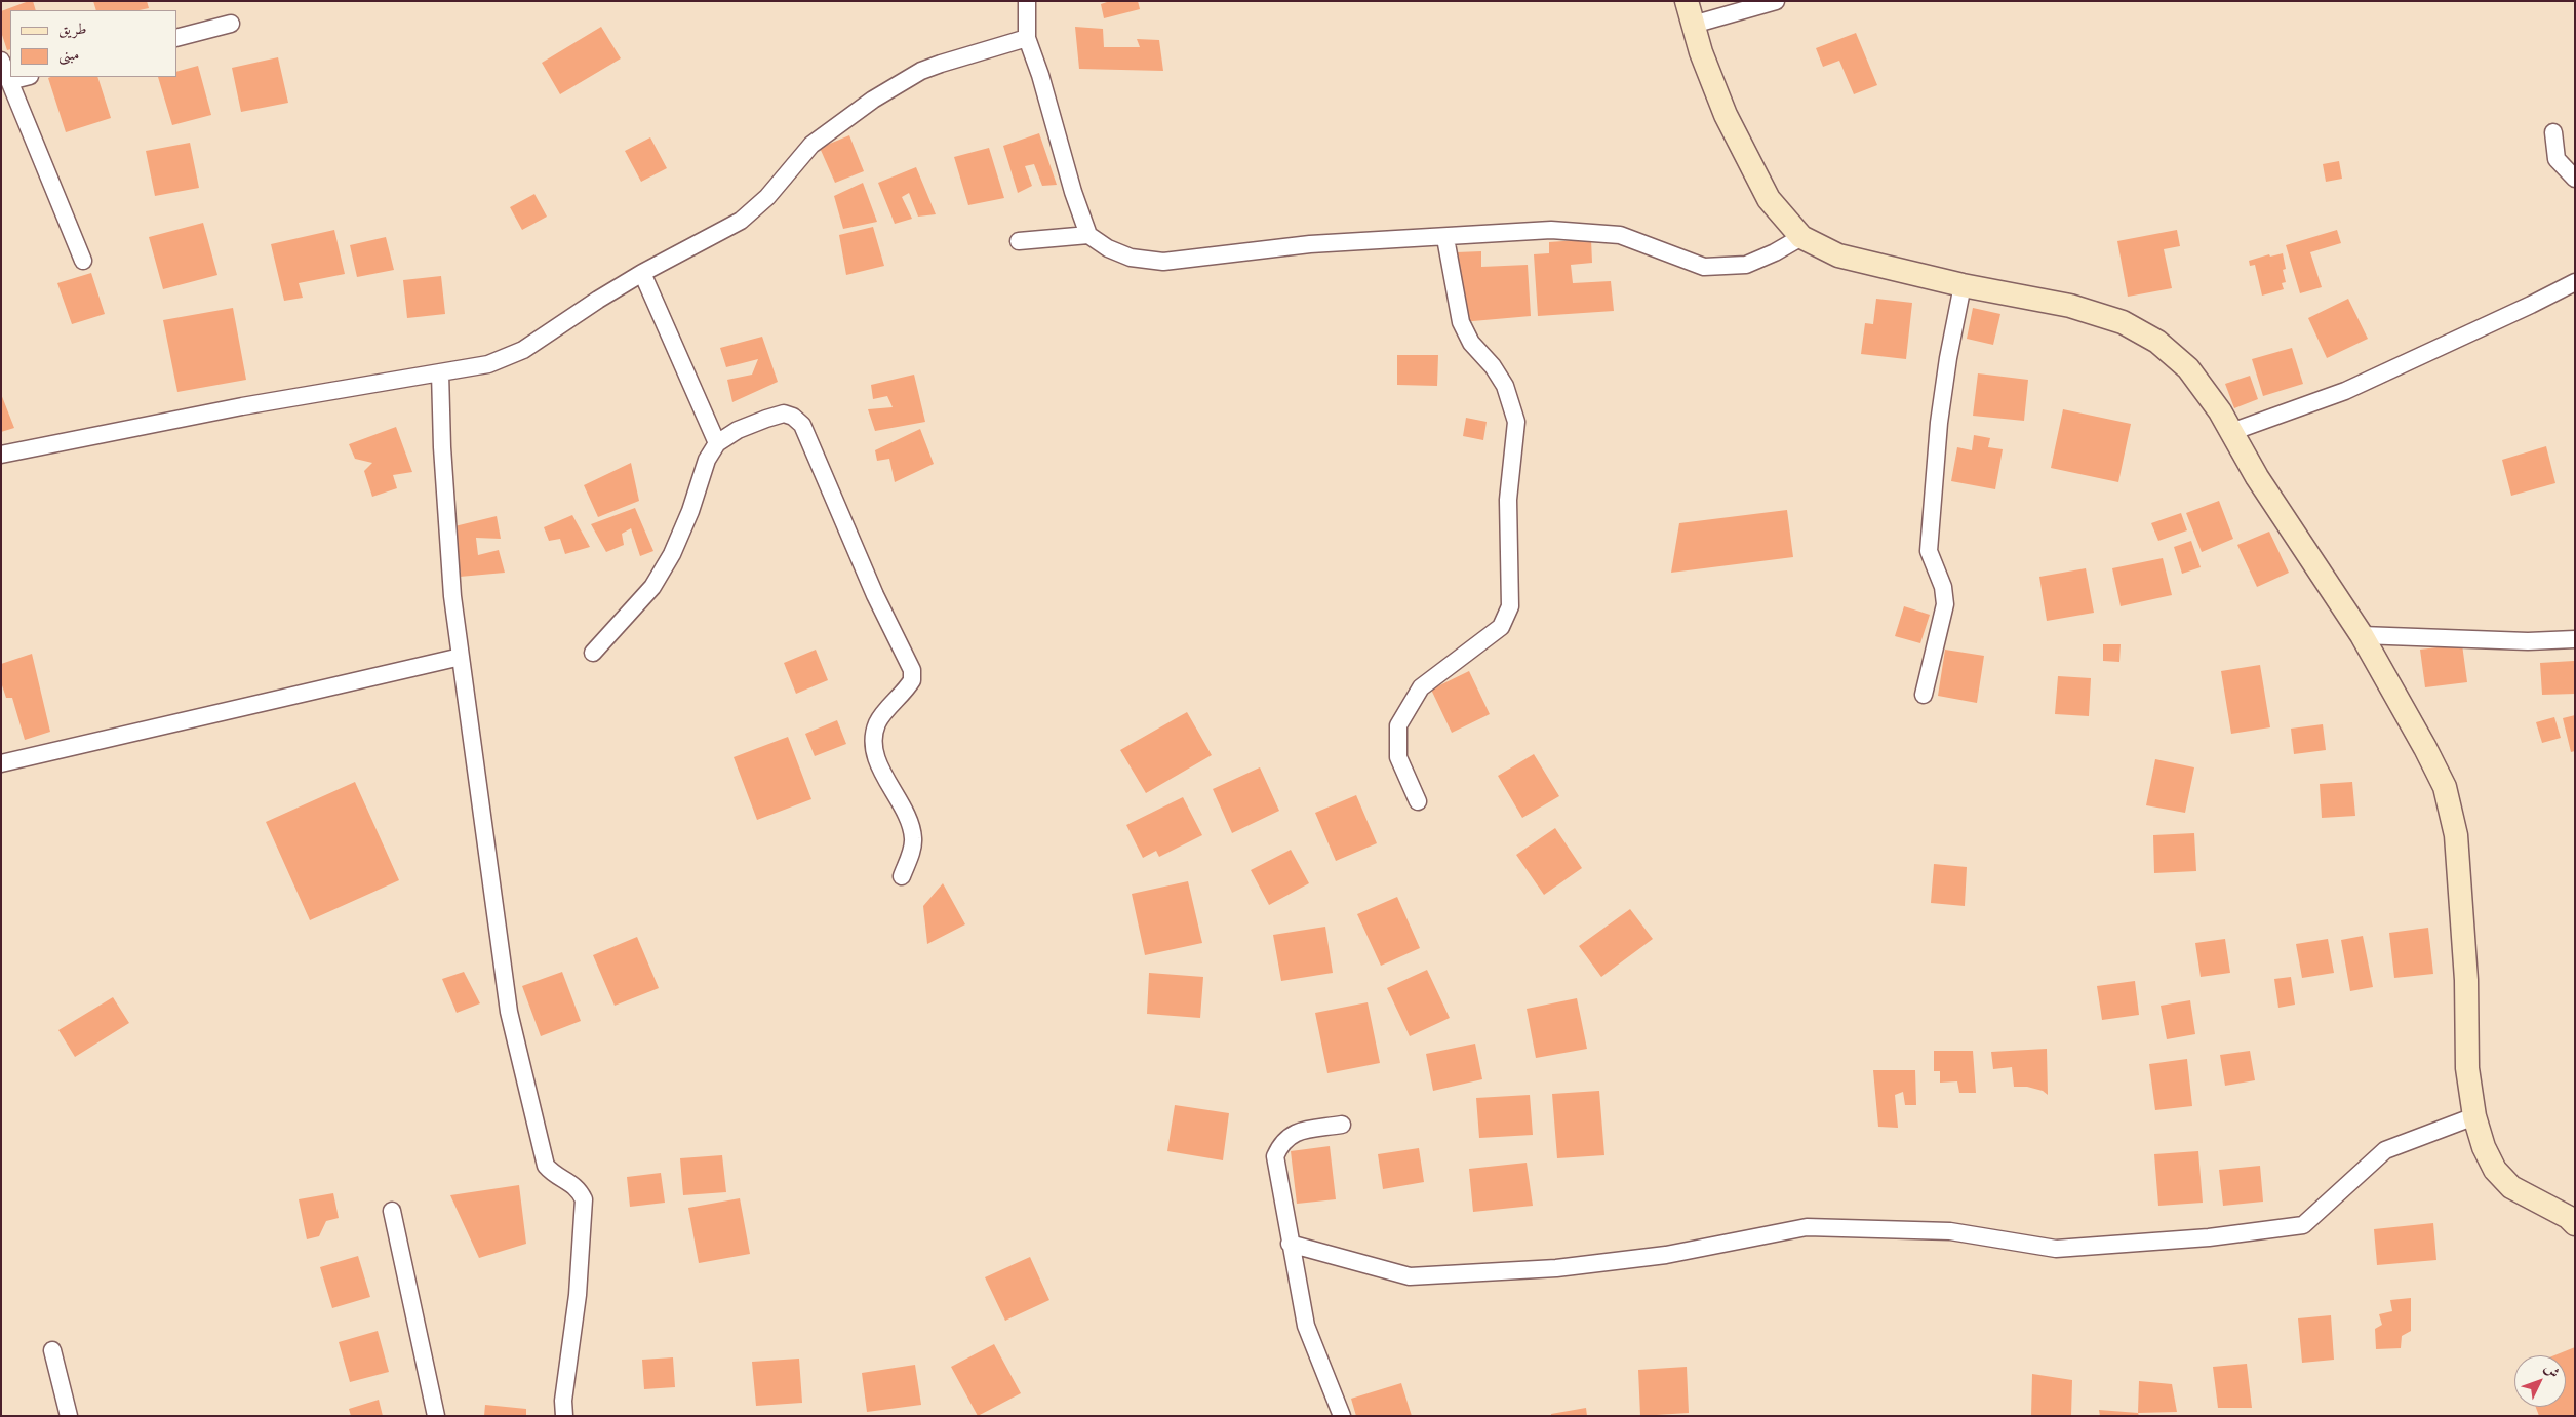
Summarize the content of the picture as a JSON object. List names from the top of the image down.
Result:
{
  "legend": ["طريق", "مبنى"],
  "north": "top right"
}
